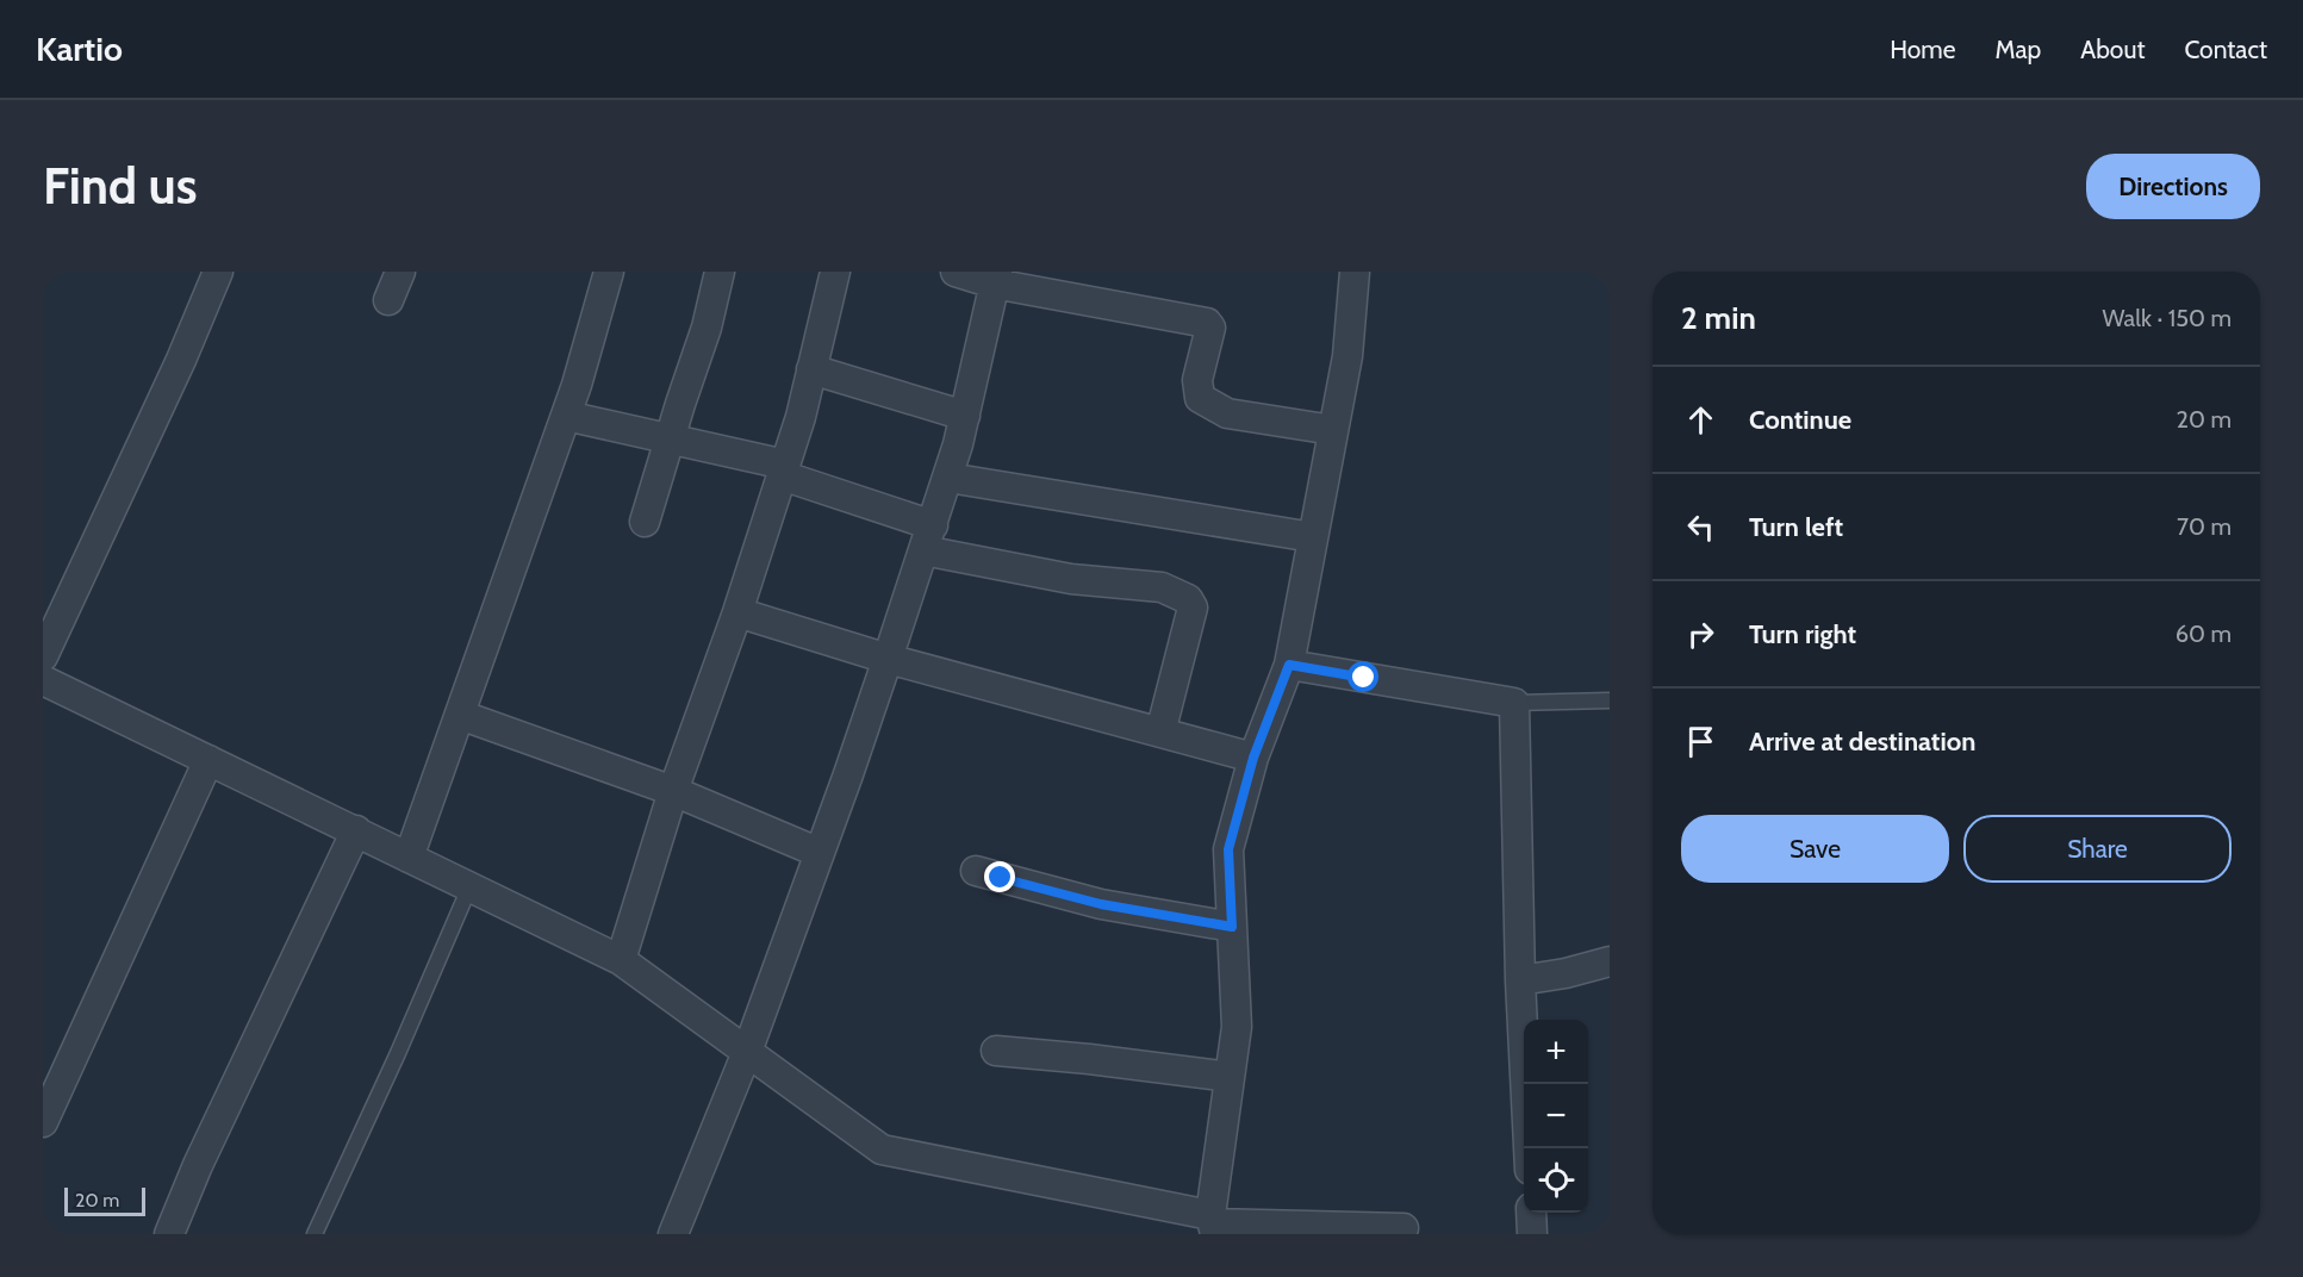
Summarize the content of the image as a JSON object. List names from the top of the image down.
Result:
{
  "scale_bar": "20 m",
  "page": {
    "header": "Kartio",
    "nav": [
      "Home",
      "Map",
      "About",
      "Contact"
    ],
    "buttons": [
      "Directions",
      ["Save", "Share"]
    ],
    "title": "Find us",
    "heading": ["2 min", "Walk · 150 m"],
    "list": [
      ["Continue", "20 m"],
      ["Turn left", "70 m"],
      ["Turn right", "60 m"],
      "Arrive at destination"
    ],
    "map_buttons": ["+", "−"],
    "scale": "20 m"
  }
}
